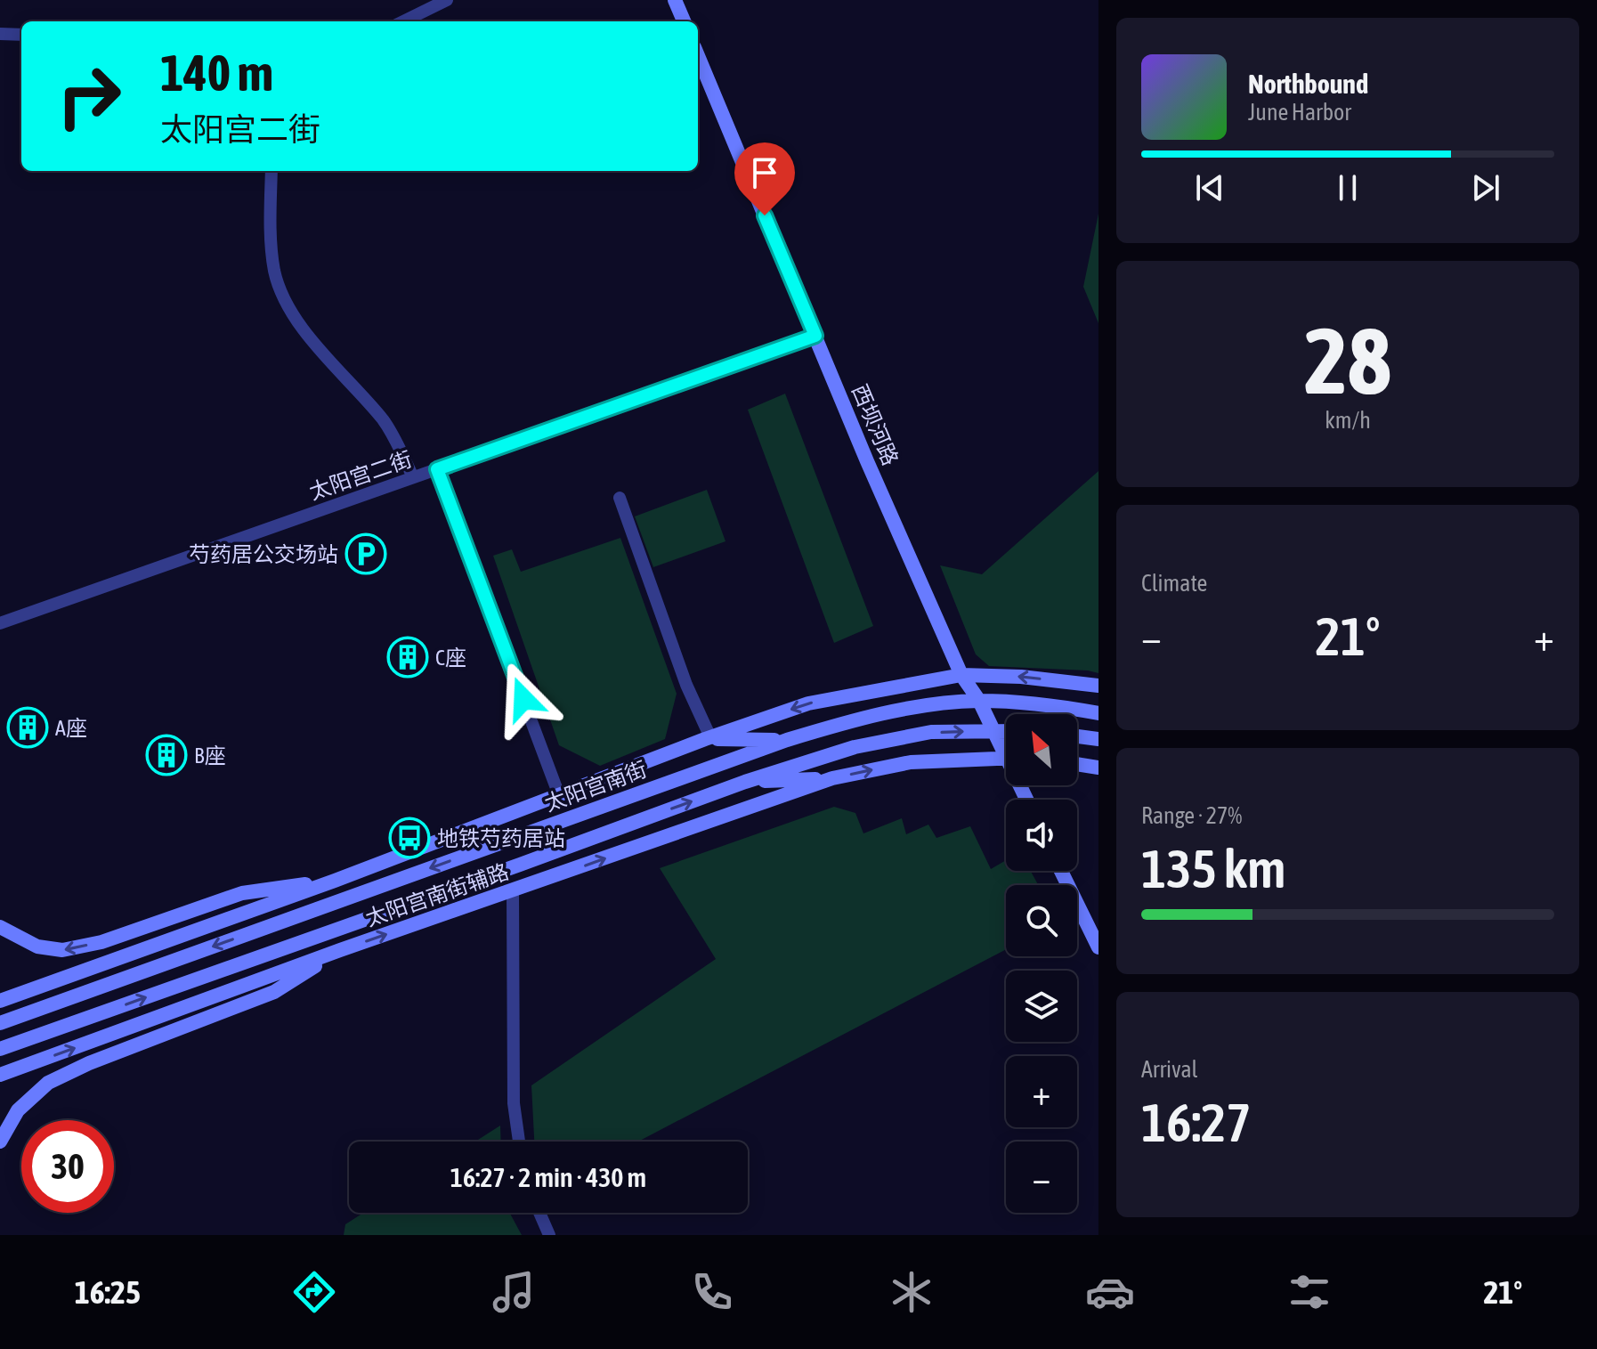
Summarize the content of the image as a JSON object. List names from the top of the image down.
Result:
{
  "streets": {
    "street": [
      "西坝河路",
      "太阳宫二街",
      "太阳宫南街",
      "太阳宫南街辅路"
    ]
  },
  "crossings": [
    ["西坝河路", "太阳宫二街"],
    ["西坝河路", "太阳宫南街"]
  ],
  "places": {
    "parking": ["芍药居公交场站"],
    "building": ["C座", "A座", "B座"],
    "bus stop": ["地铁芍药居站"]
  },
  "north": "top left",
  "page": {
    "turn": ["140 m", "太阳宫二街"],
    "song": ["Northbound", "June Harbor"],
    "tile": [
      ["28", "km/h"],
      "Climate",
      ["Range · 27%", "135 km"],
      ["Arrival", "16:27"]
    ],
    "heat": ["−", "21°", "+"],
    "map_buttons": ["+", "−"],
    "limit": "30",
    "trip": "16:27 · 2 min · 430 m",
    "tabs": ["16:25", "21°"]
  }
}
